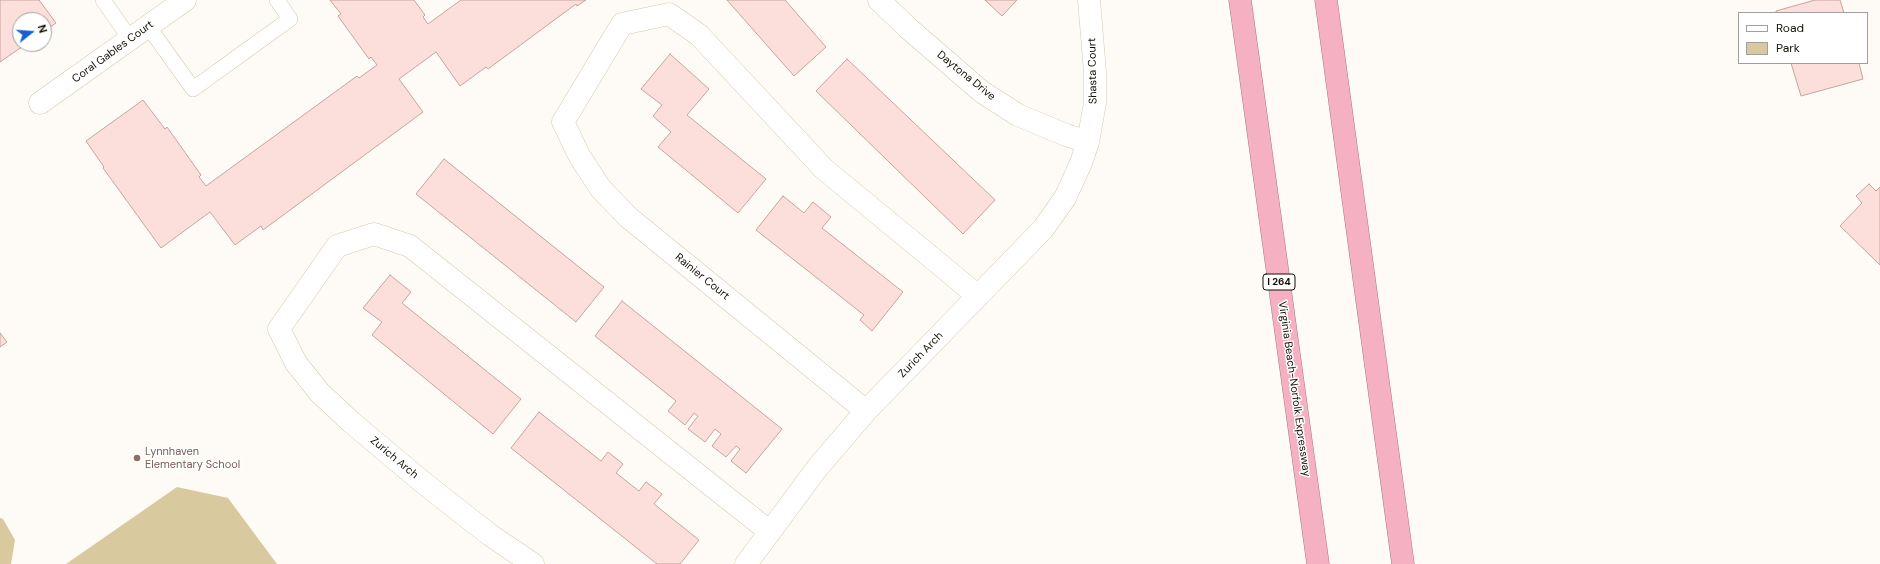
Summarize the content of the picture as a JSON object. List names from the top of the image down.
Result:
{
  "streets": {
    "highway": ["I 264", "Virginia Beach-Norfolk Expressway"],
    "street": [
      "Coral Gables Court",
      "Shasta Court",
      "Daytona Drive",
      "Rainier Court",
      "Zurich Arch"
    ]
  },
  "crossings": [
    ["Shasta Court", "Daytona Drive"],
    ["Shasta Court", "Zurich Arch"],
    ["Daytona Drive", "Zurich Arch"],
    ["Rainier Court", "Zurich Arch"]
  ],
  "places": ["Lynnhaven Elementary School"],
  "legend": ["Road", "Park"],
  "north": "right"
}
